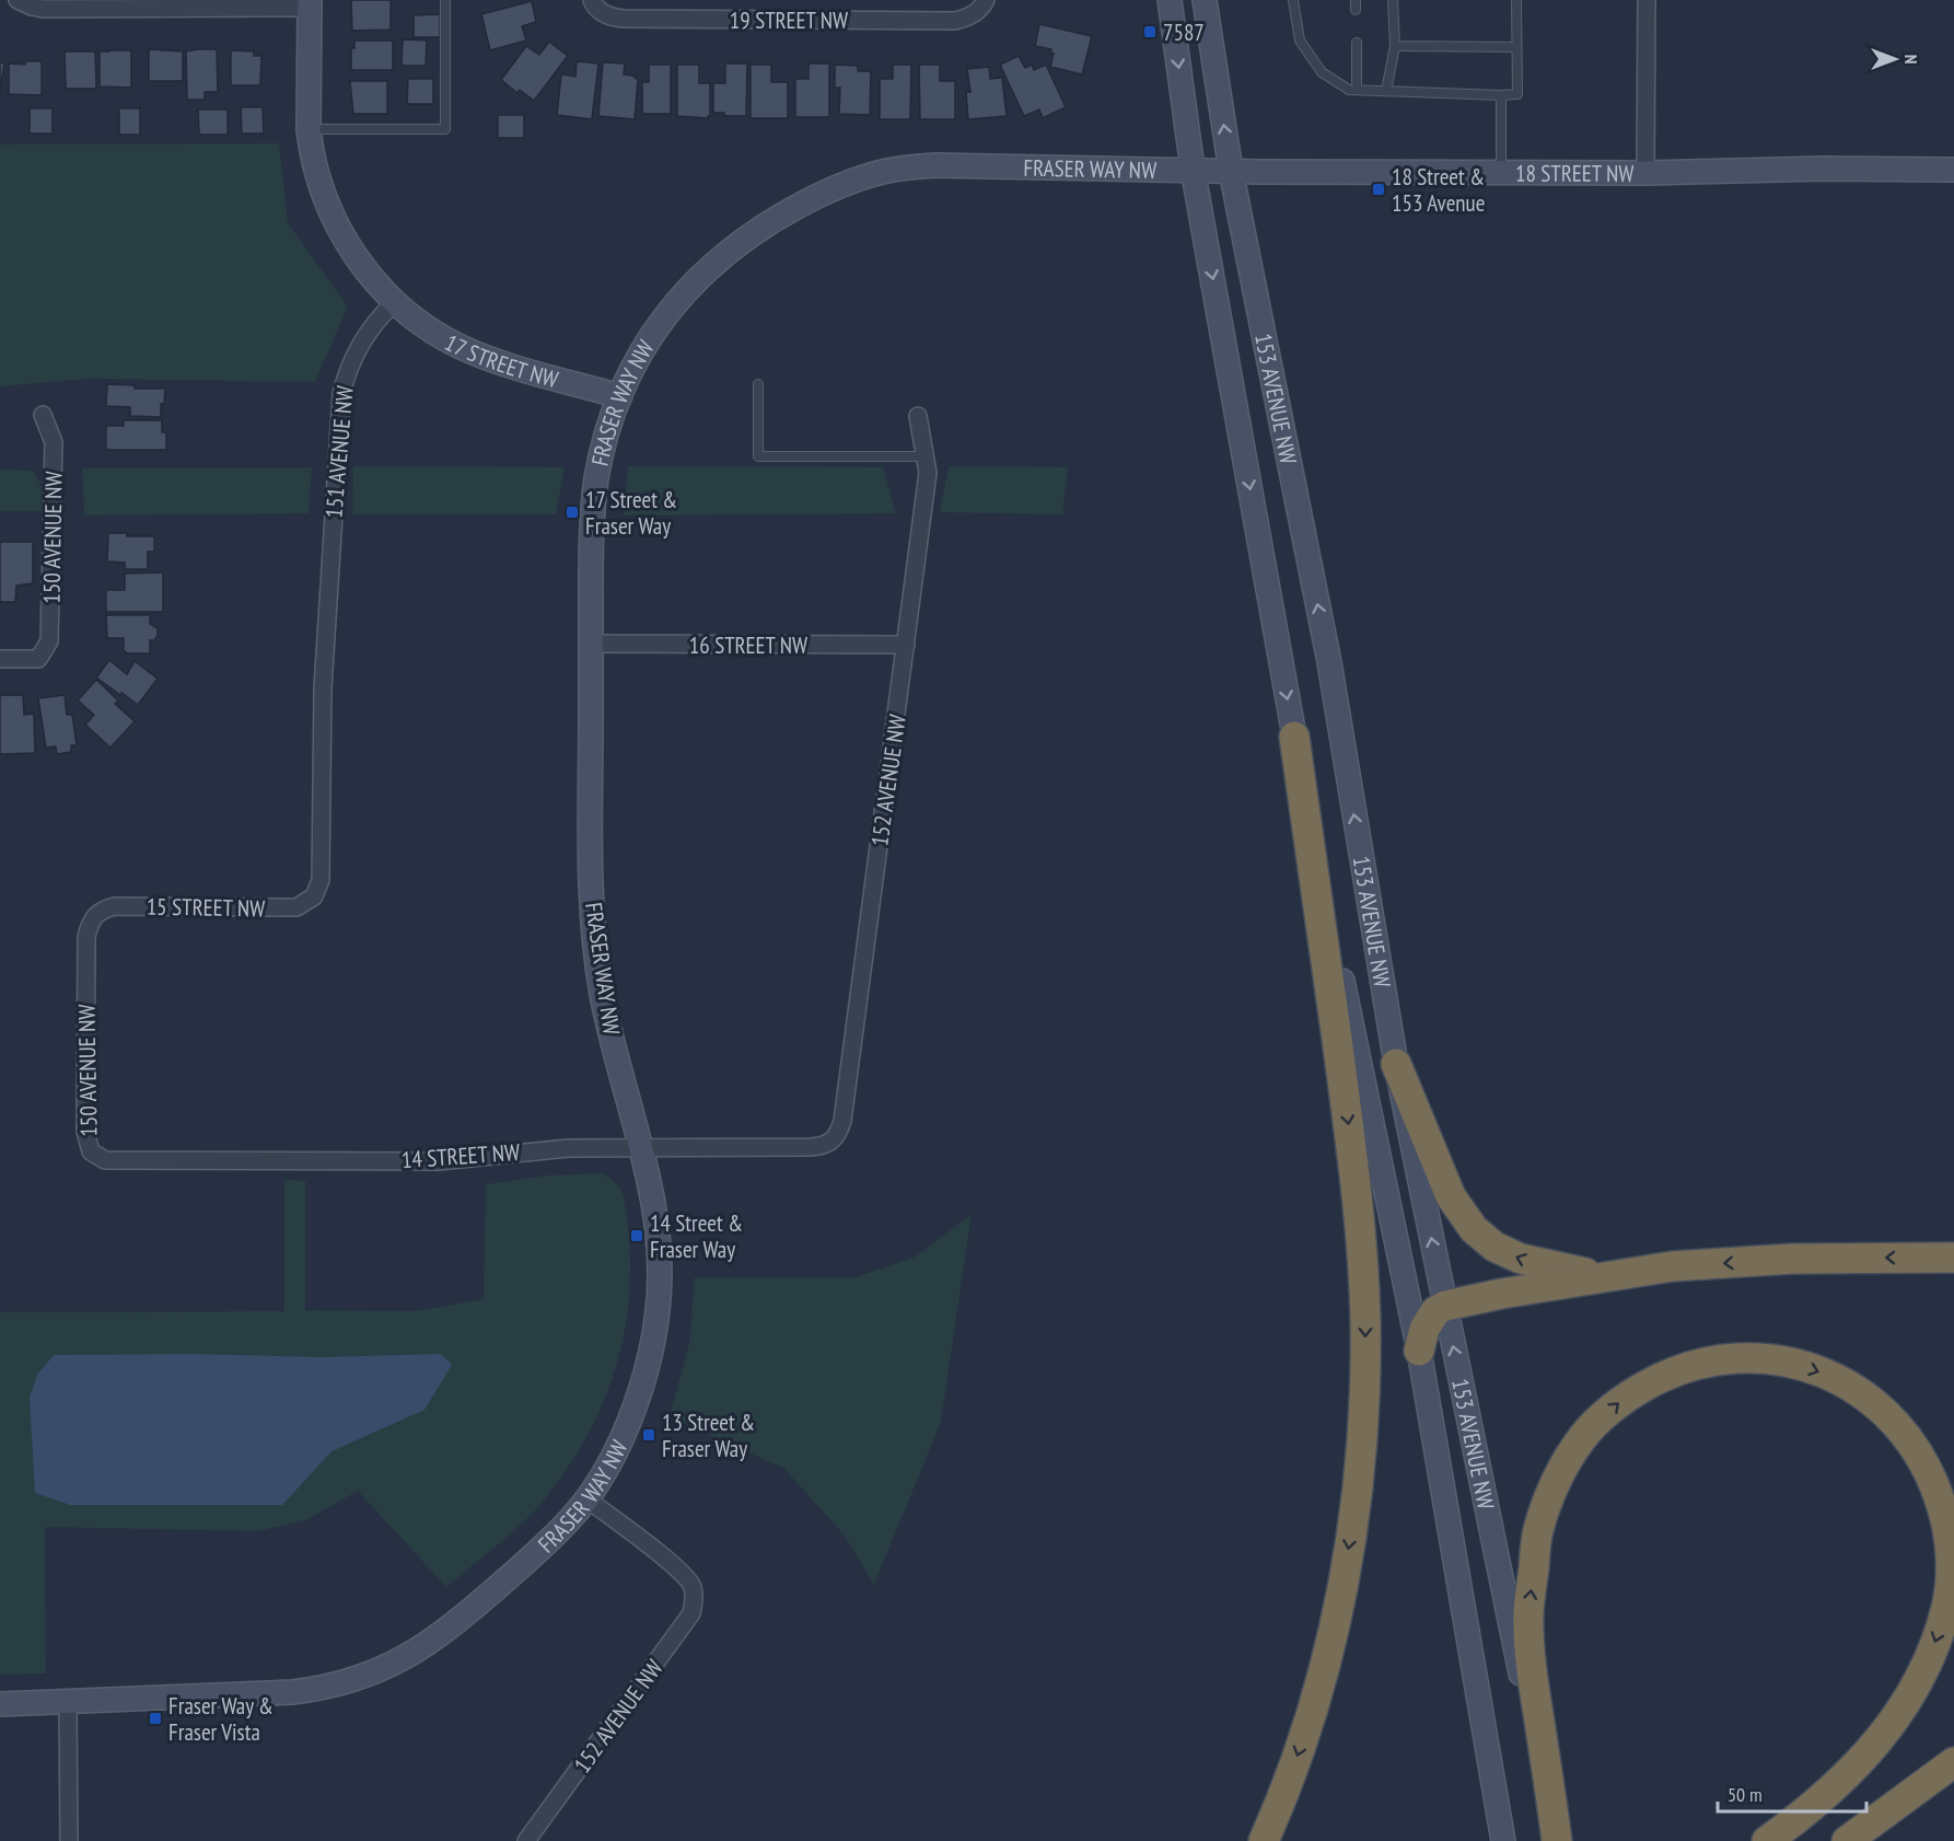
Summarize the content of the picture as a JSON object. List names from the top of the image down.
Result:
{
  "streets": {
    "street": [
      "19 STREET NW",
      "FRASER WAY NW",
      "18 STREET NW",
      "17 STREET NW",
      "153 AVENUE NW",
      "151 AVENUE NW",
      "150 AVENUE NW",
      "16 STREET NW",
      "152 AVENUE NW",
      "15 STREET NW",
      "14 STREET NW"
    ]
  },
  "crossings": [
    ["FRASER WAY NW", "18 STREET NW"],
    ["FRASER WAY NW", "17 STREET NW"],
    ["FRASER WAY NW", "153 AVENUE NW"],
    ["FRASER WAY NW", "16 STREET NW"],
    ["FRASER WAY NW", "152 AVENUE NW"],
    ["FRASER WAY NW", "14 STREET NW"],
    ["18 STREET NW", "153 AVENUE NW"],
    ["17 STREET NW", "151 AVENUE NW"],
    ["151 AVENUE NW", "15 STREET NW"],
    ["150 AVENUE NW", "15 STREET NW"],
    ["150 AVENUE NW", "14 STREET NW"],
    ["16 STREET NW", "152 AVENUE NW"],
    ["152 AVENUE NW", "14 STREET NW"]
  ],
  "places": {
    "transit": [
      "7587",
      "18 Street & 153 Avenue",
      "17 Street & Fraser Way",
      "14 Street & Fraser Way",
      "13 Street & Fraser Way",
      "Fraser Way & Fraser Vista"
    ]
  },
  "scale_bar": "50 m",
  "north": "right"
}
